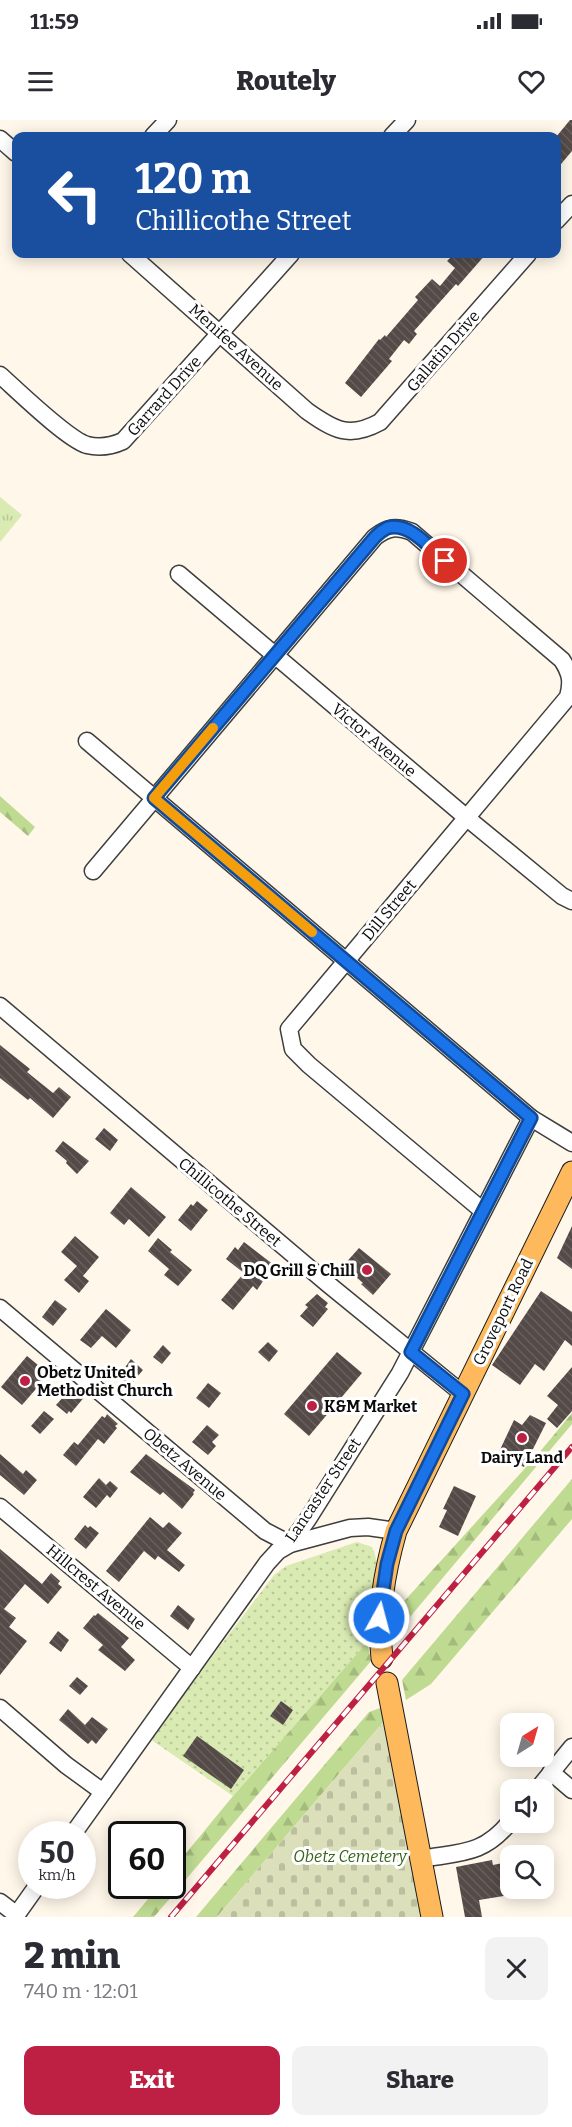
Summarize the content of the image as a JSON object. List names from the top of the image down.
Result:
{
  "streets": {
    "main road": ["Groveport Road"],
    "street": [
      "Menifee Avenue",
      "Gallatin Drive",
      "Garrard Drive",
      "Victor Avenue",
      "Dill Street",
      "Chillicothe Street",
      "Obetz Avenue",
      "Lancaster Street",
      "Hillcrest Avenue"
    ]
  },
  "crossings": [
    ["Menifee Avenue", "Gallatin Drive"],
    ["Menifee Avenue", "Garrard Drive"],
    ["Victor Avenue", "Dill Street"],
    ["Dill Street", "Lancaster Street"],
    ["Chillicothe Street", "Groveport Road"],
    ["Chillicothe Street", "Lancaster Street"],
    ["Obetz Avenue", "Lancaster Street"],
    ["Lancaster Street", "Hillcrest Avenue"]
  ],
  "parks": ["Obetz Cemetery"],
  "places": [
    "DQ Grill & Chill",
    "Obetz United Methodist Church",
    "K&M Market",
    "Dairy Land"
  ],
  "north": "top right",
  "page": {
    "status": "11:59",
    "header": "Routely",
    "turn": ["120 m", "Chillicothe Street"],
    "speed": "50 km/h",
    "limit": "60",
    "heading": ["2 min", "740 m · 12:01"],
    "buttons": ["Exit", "Share"]
  }
}
